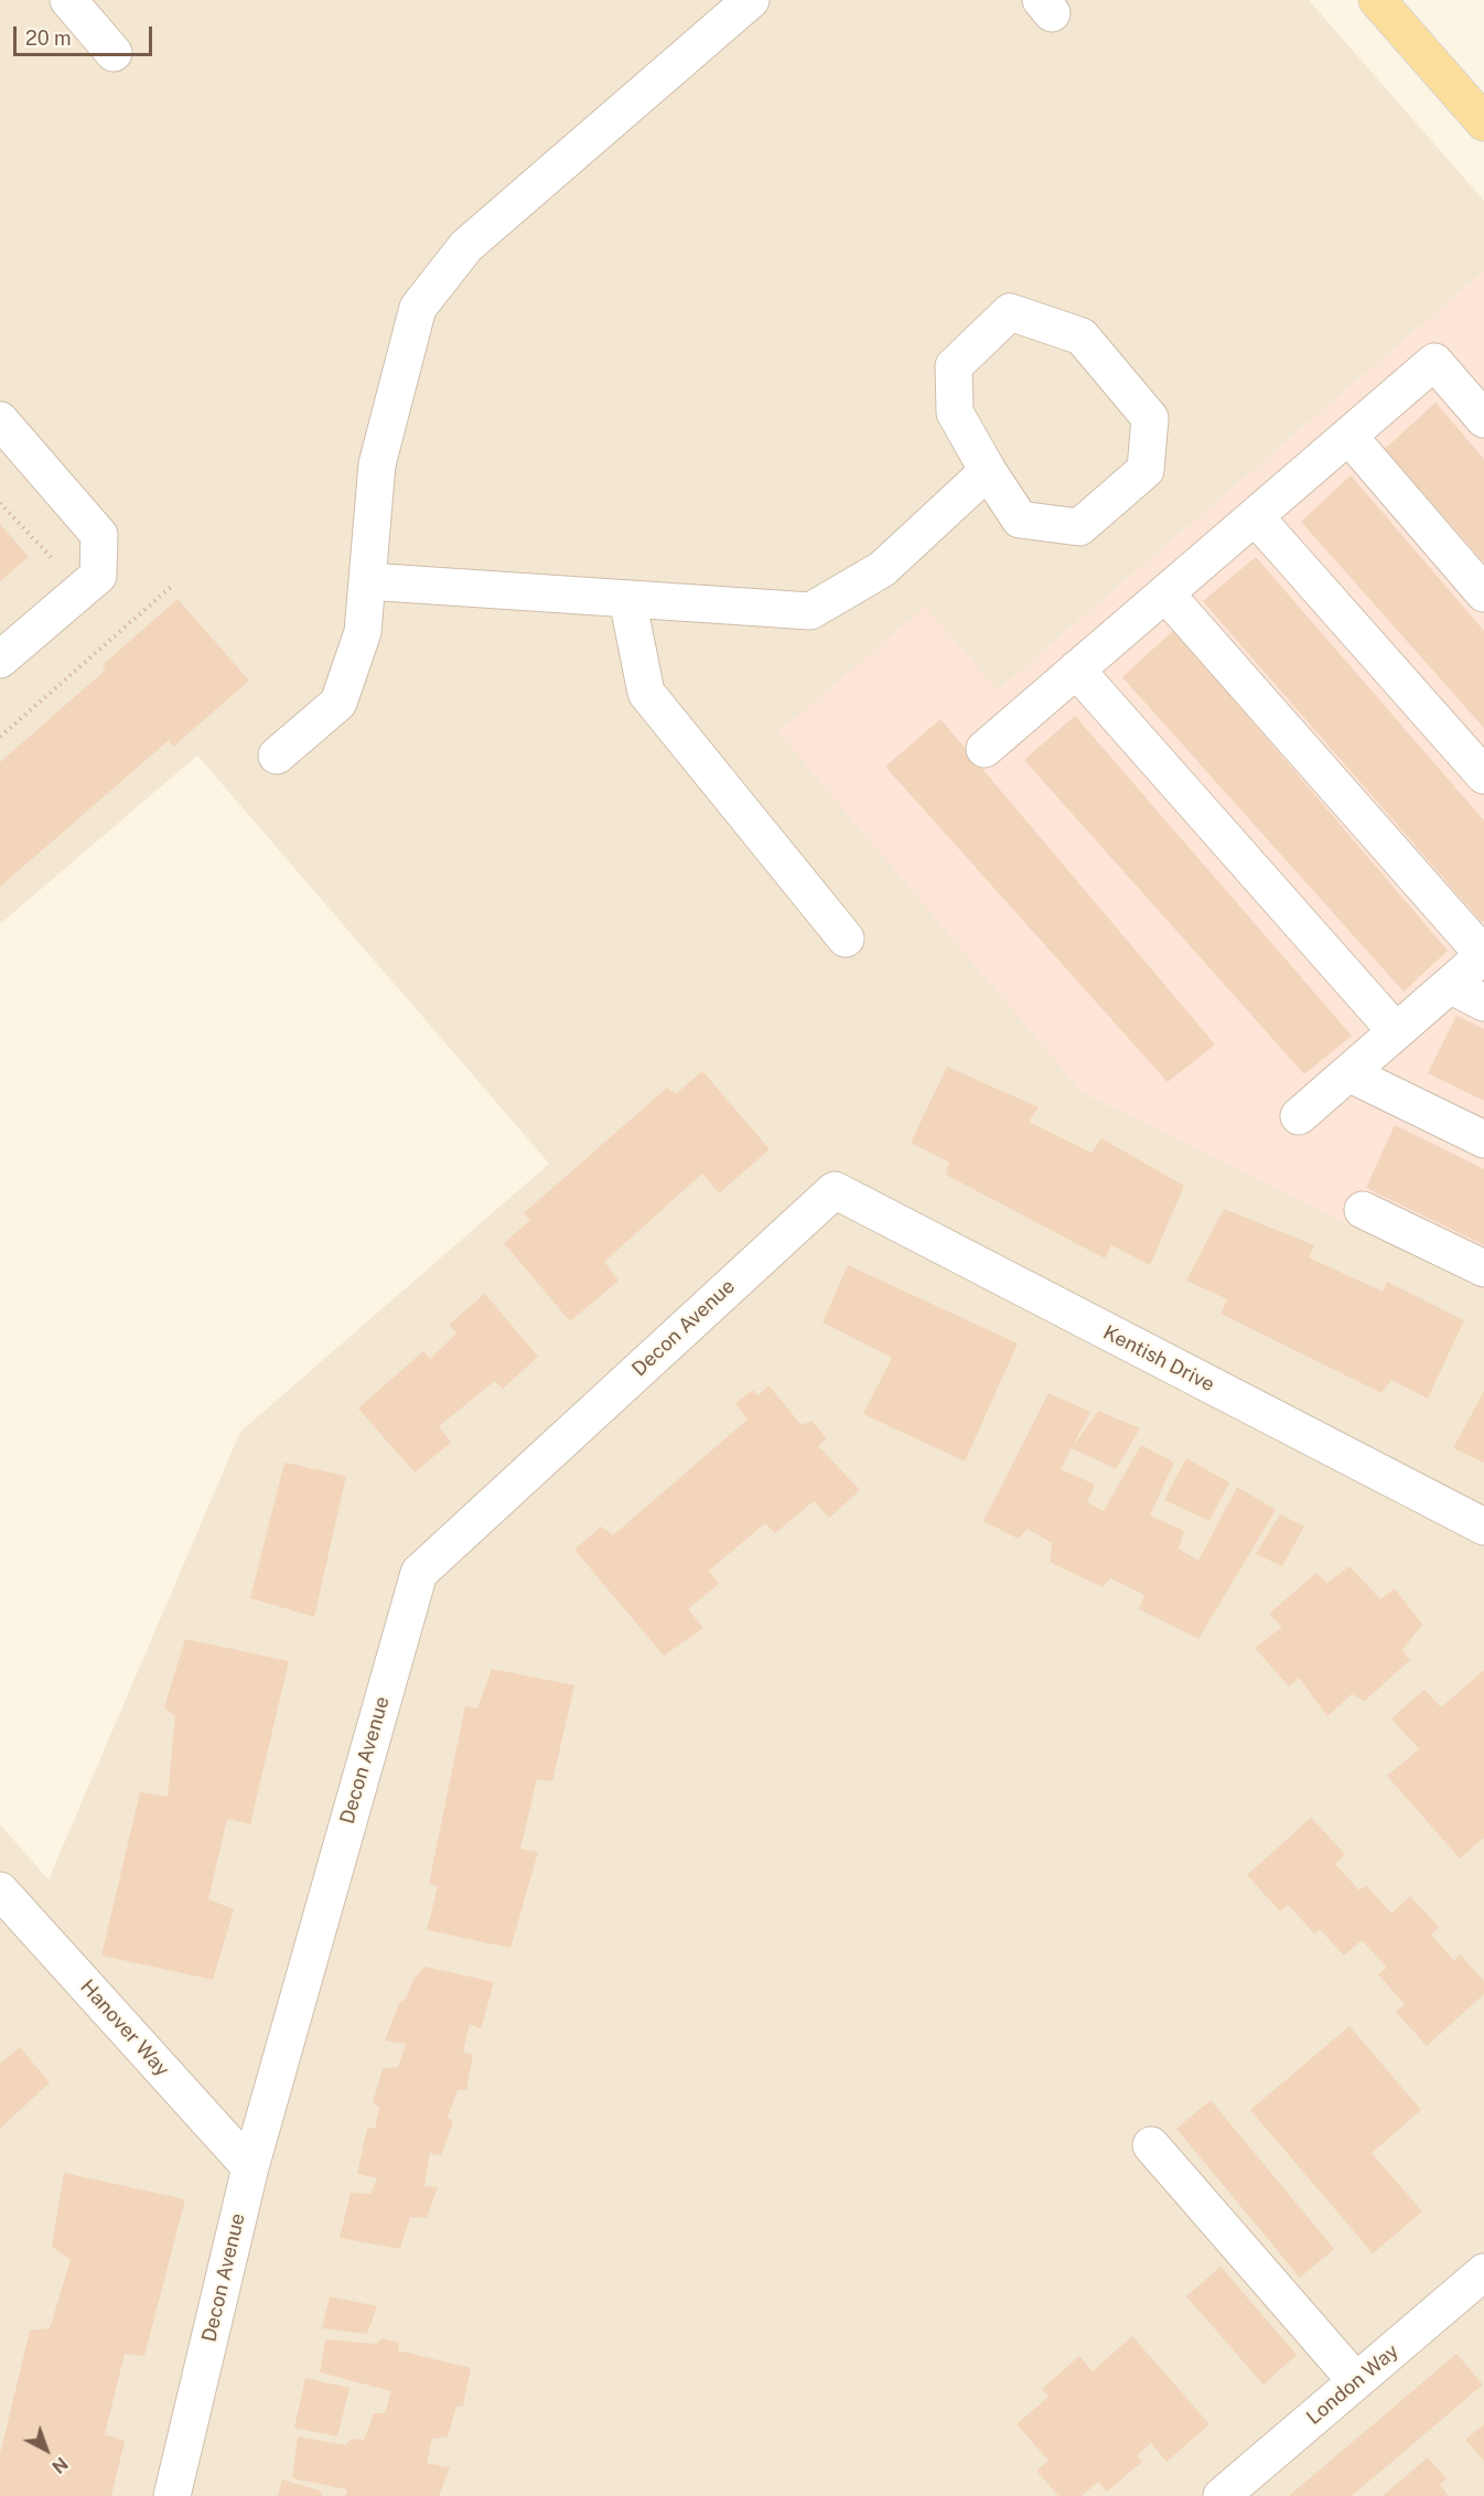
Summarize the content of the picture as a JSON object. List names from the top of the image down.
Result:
{
  "streets": {
    "street": [
      "Decon Avenue",
      "Kentish Drive",
      "Hanover Way",
      "London Way"
    ]
  },
  "crossings": [
    ["Decon Avenue", "Kentish Drive"],
    ["Decon Avenue", "Hanover Way"]
  ],
  "scale_bar": "20 m",
  "north": "bottom right"
}
